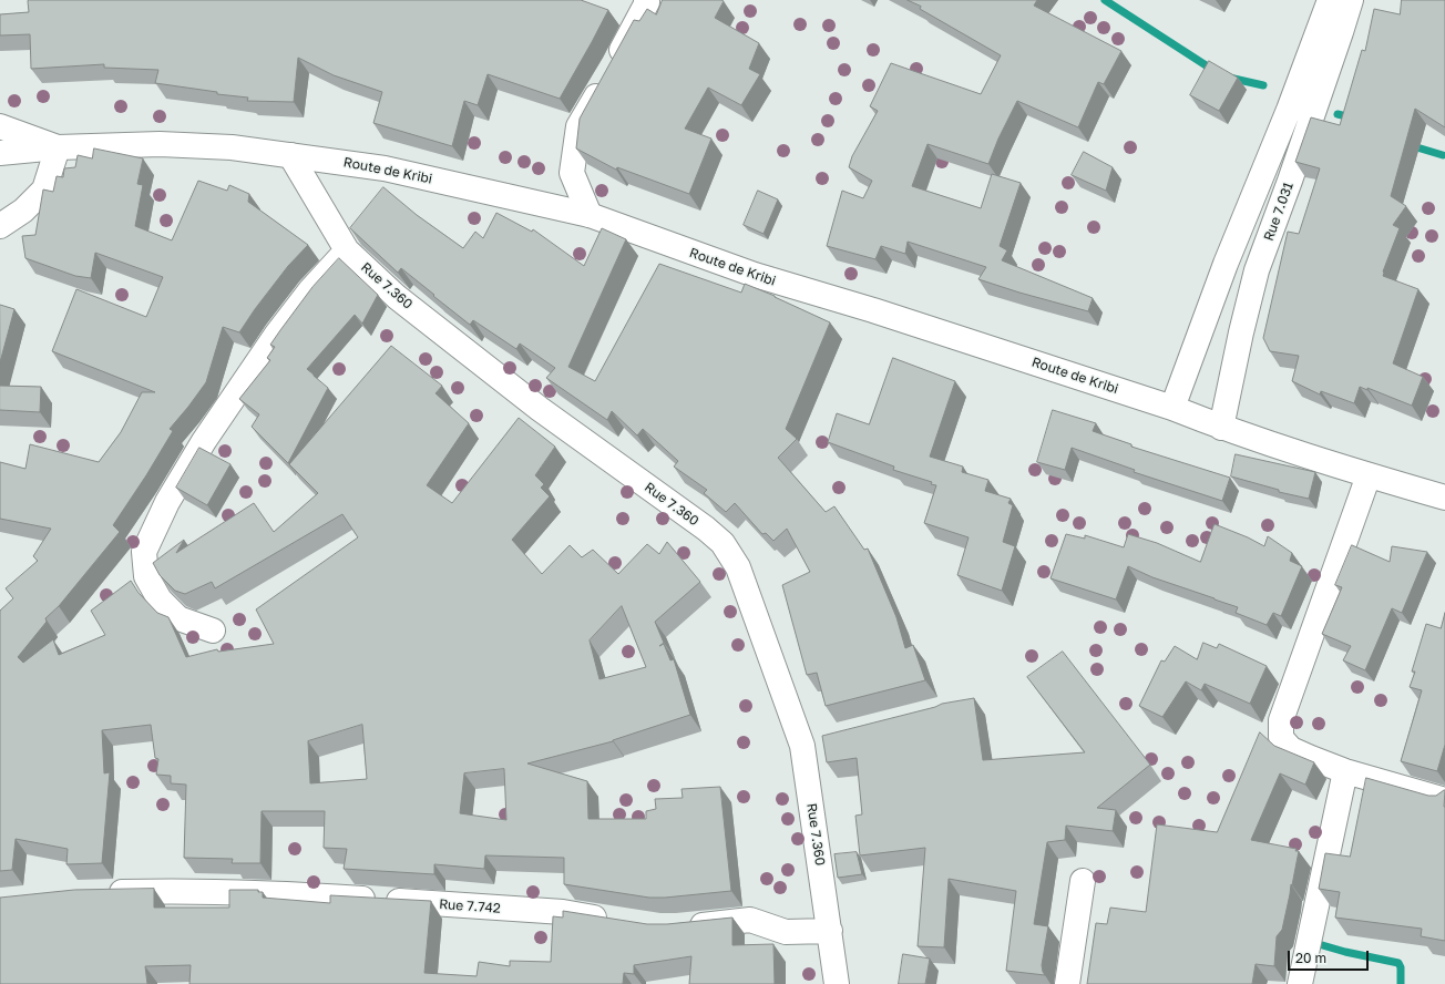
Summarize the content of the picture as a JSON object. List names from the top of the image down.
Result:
{
  "streets": {
    "street": [
      "Route de Kribi",
      "Rue 7.031",
      "Rue 7.360",
      "Rue 7.742"
    ]
  },
  "crossings": [
    ["Route de Kribi", "Rue 7.031"],
    ["Route de Kribi", "Rue 7.360"]
  ],
  "scale_bar": "20 m"
}
